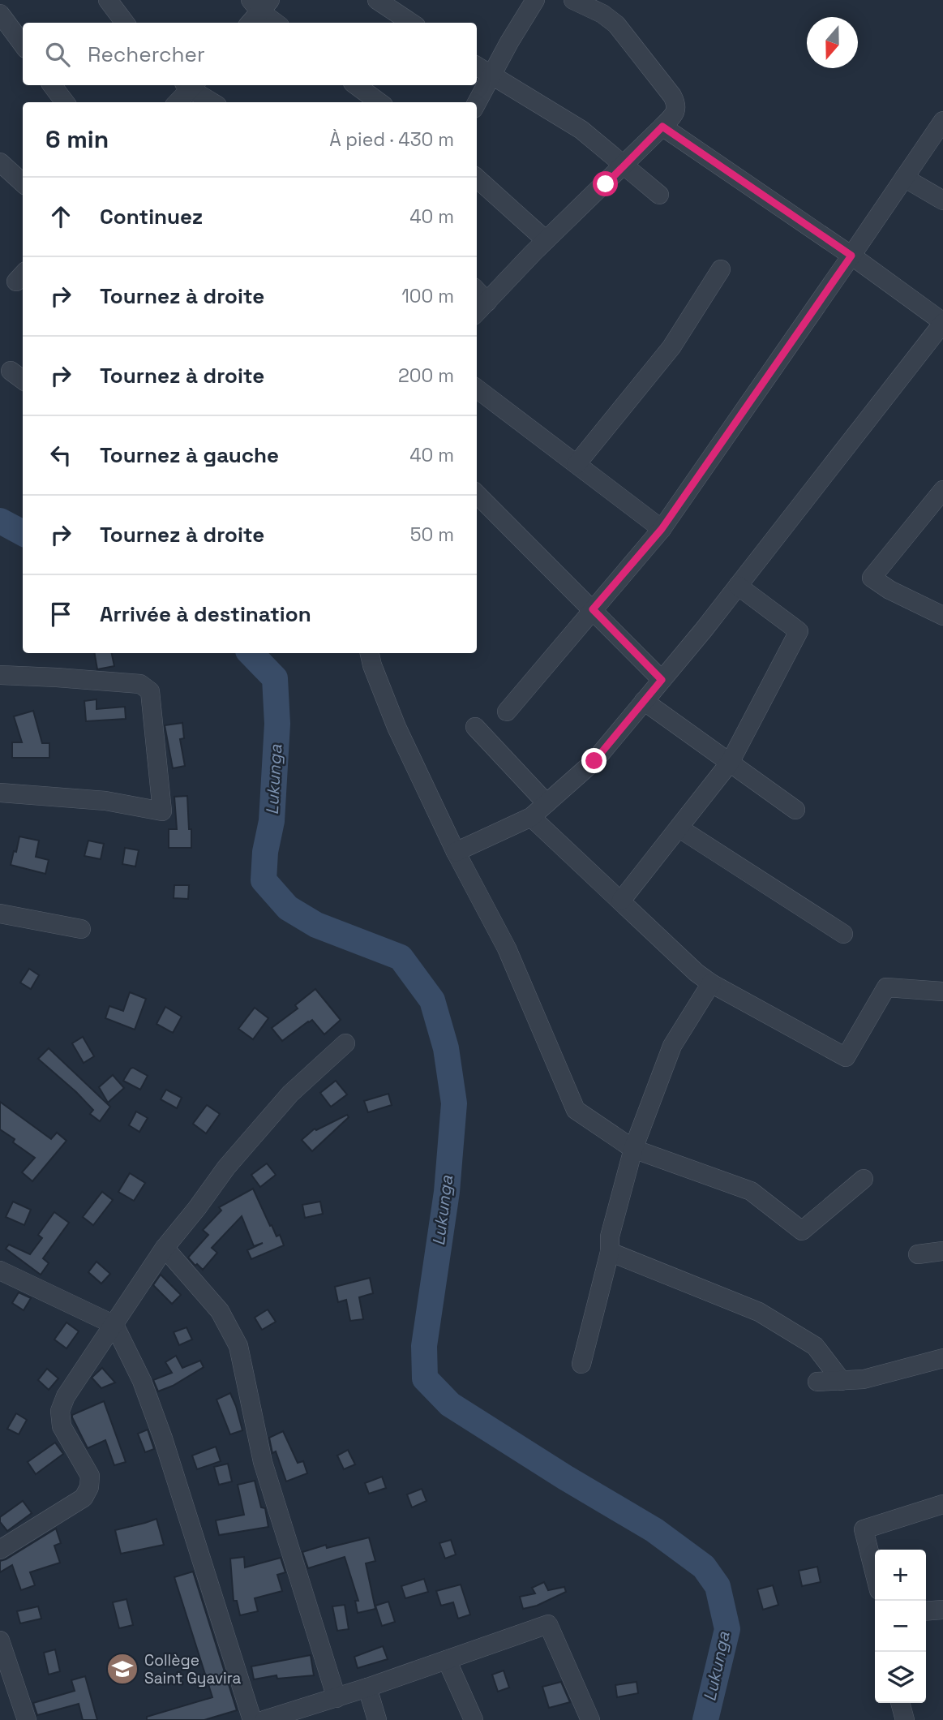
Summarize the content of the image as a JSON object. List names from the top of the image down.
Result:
{
  "water": ["Lukunga"],
  "places": {
    "school or university": ["Collège Saint Gyavira"]
  },
  "north": "bottom",
  "page": {
    "search": "Rechercher",
    "heading": ["6 min", "À pied · 430 m"],
    "list": [
      ["Continuez", "40 m"],
      ["Tournez à droite", "100 m"],
      ["Tournez à droite", "200 m"],
      ["Tournez à gauche", "40 m"],
      ["Tournez à droite", "50 m"],
      "Arrivée à destination"
    ],
    "map_buttons": ["+", "−"]
  }
}
